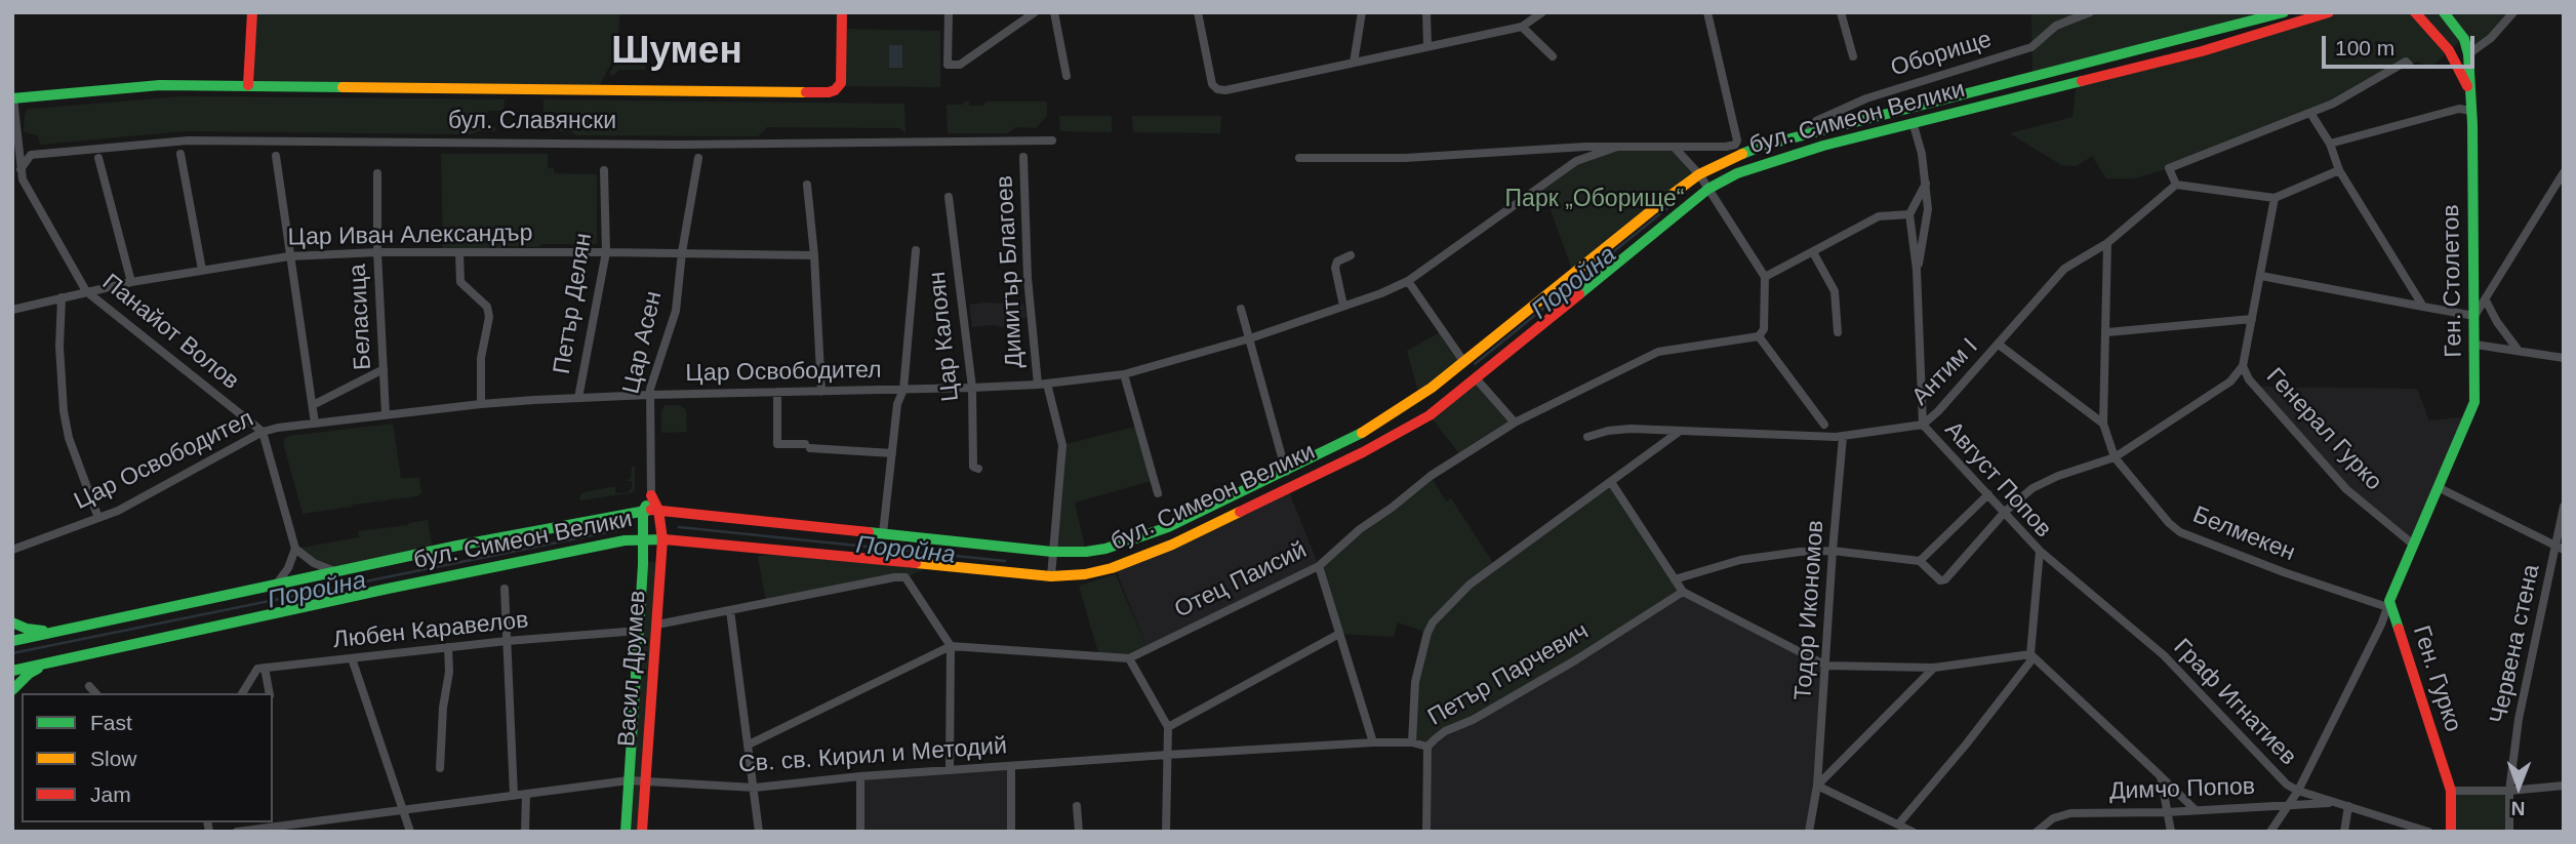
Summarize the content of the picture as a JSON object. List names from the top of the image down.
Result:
{
  "streets": {
    "main road": [
      "бул. Симеон Велики",
      "бул. Славянски",
      "Ген. Столетов",
      "Цар Асен",
      "Васил Друмев",
      "Ген. Гурко"
    ],
    "street": [
      "Оборище",
      "Цар Иван Александър",
      "Димитър Благоев",
      "Петър Делян",
      "Беласица",
      "Панайот Волов",
      "Цар Калоян",
      "Цар Освободител",
      "Антим I",
      "Генерал Гурко",
      "Август Попов",
      "Белмекен",
      "Отец Паисий",
      "Тодор Икономов",
      "Любен Каравелов",
      "Червена стена",
      "Петър Парчевич",
      "Граф Игнатиев",
      "Св. св. Кирил и Методий",
      "Димчо Попов"
    ]
  },
  "crossings": [
    ["Оборище", "бул. Симеон Велики"],
    ["бул. Симеон Велики", "Цар Асен"],
    ["бул. Симеон Велики", "Васил Друмев"],
    ["бул. Славянски", "Панайот Волов"],
    ["Цар Иван Александър", "Петър Делян"],
    ["Цар Иван Александър", "Беласица"],
    ["Цар Иван Александър", "Панайот Волов"],
    ["Цар Иван Александър", "Цар Асен"],
    ["Димитър Благоев", "Цар Освободител"],
    ["Ген. Столетов", "Генерал Гурко"],
    ["Ген. Столетов", "Ген. Гурко"],
    ["Петър Делян", "Цар Освободител"],
    ["Беласица", "Цар Освободител"],
    ["Панайот Волов", "Цар Освободител"],
    ["Цар Калоян", "Цар Освободител"],
    ["Цар Асен", "Цар Освободител"],
    ["Цар Асен", "Васил Друмев"],
    ["Антим I", "Август Попов"],
    ["Антим I", "Белмекен"],
    ["Антим I", "Тодор Икономов"],
    ["Генерал Гурко", "Ген. Гурко"],
    ["Август Попов", "Граф Игнатиев"],
    ["Белмекен", "Ген. Гурко"],
    ["Любен Каравелов", "Васил Друмев"],
    ["Васил Друмев", "Св. св. Кирил и Методий"],
    ["Петър Парчевич", "Св. св. Кирил и Методий"],
    ["Граф Игнатиев", "Димчо Попов"]
  ],
  "districts": ["Шумен"],
  "water": ["Поройна"],
  "parks": ["Парк „Оборище“"],
  "legend": ["Fast", "Slow", "Jam"],
  "scale_bar": "100 m",
  "north": "bottom"
}
